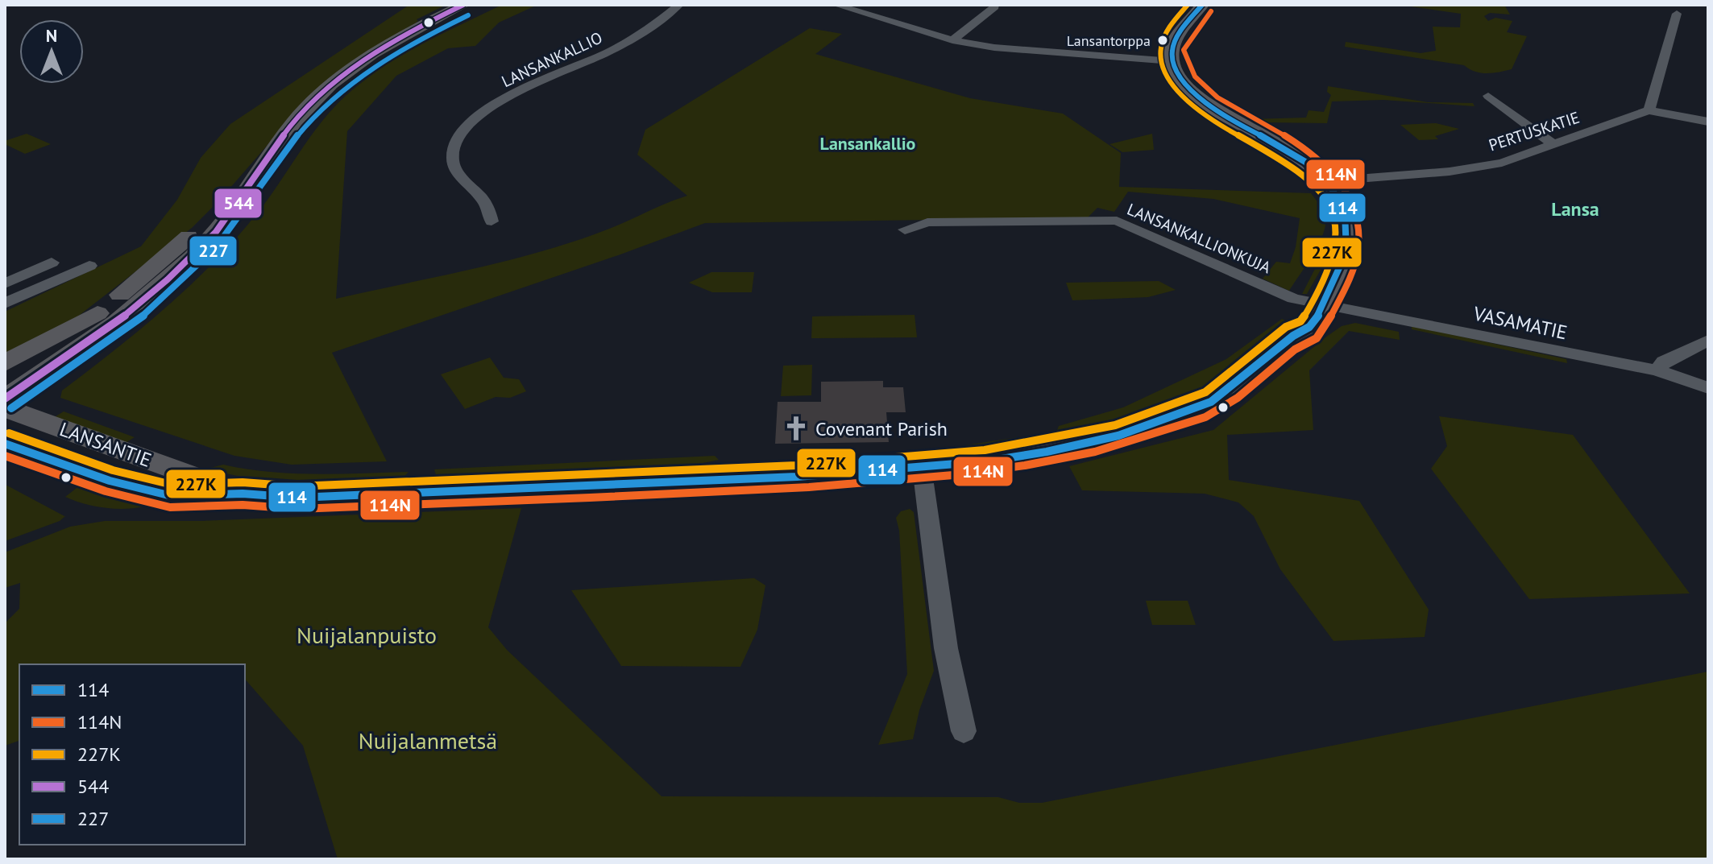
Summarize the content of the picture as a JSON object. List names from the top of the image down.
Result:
{
  "streets": {
    "street": [
      "LANSANKALLIO",
      "PERTUSKATIE",
      "LANSANKALLIONKUJA",
      "VASAMATIE",
      "LANSANTIE"
    ]
  },
  "crossings": [
    ["PERTUSKATIE", "LANSANTIE"],
    ["LANSANKALLIONKUJA", "VASAMATIE"],
    ["LANSANKALLIONKUJA", "LANSANTIE"],
    ["VASAMATIE", "LANSANTIE"]
  ],
  "districts": ["Lansankallio", "Lansa"],
  "parks": ["Nuijalanpuisto", "Nuijalanmetsä"],
  "places": {
    "other": ["Lansantorppa"],
    "church": ["Covenant Parish"]
  },
  "lines": [
    "transit line 114",
    "transit line 227K",
    "transit line 544",
    "transit line 114N",
    "transit line 227"
  ],
  "legend": [
    "114",
    "114N",
    "227K",
    "544",
    "227"
  ],
  "north": "top"
}
